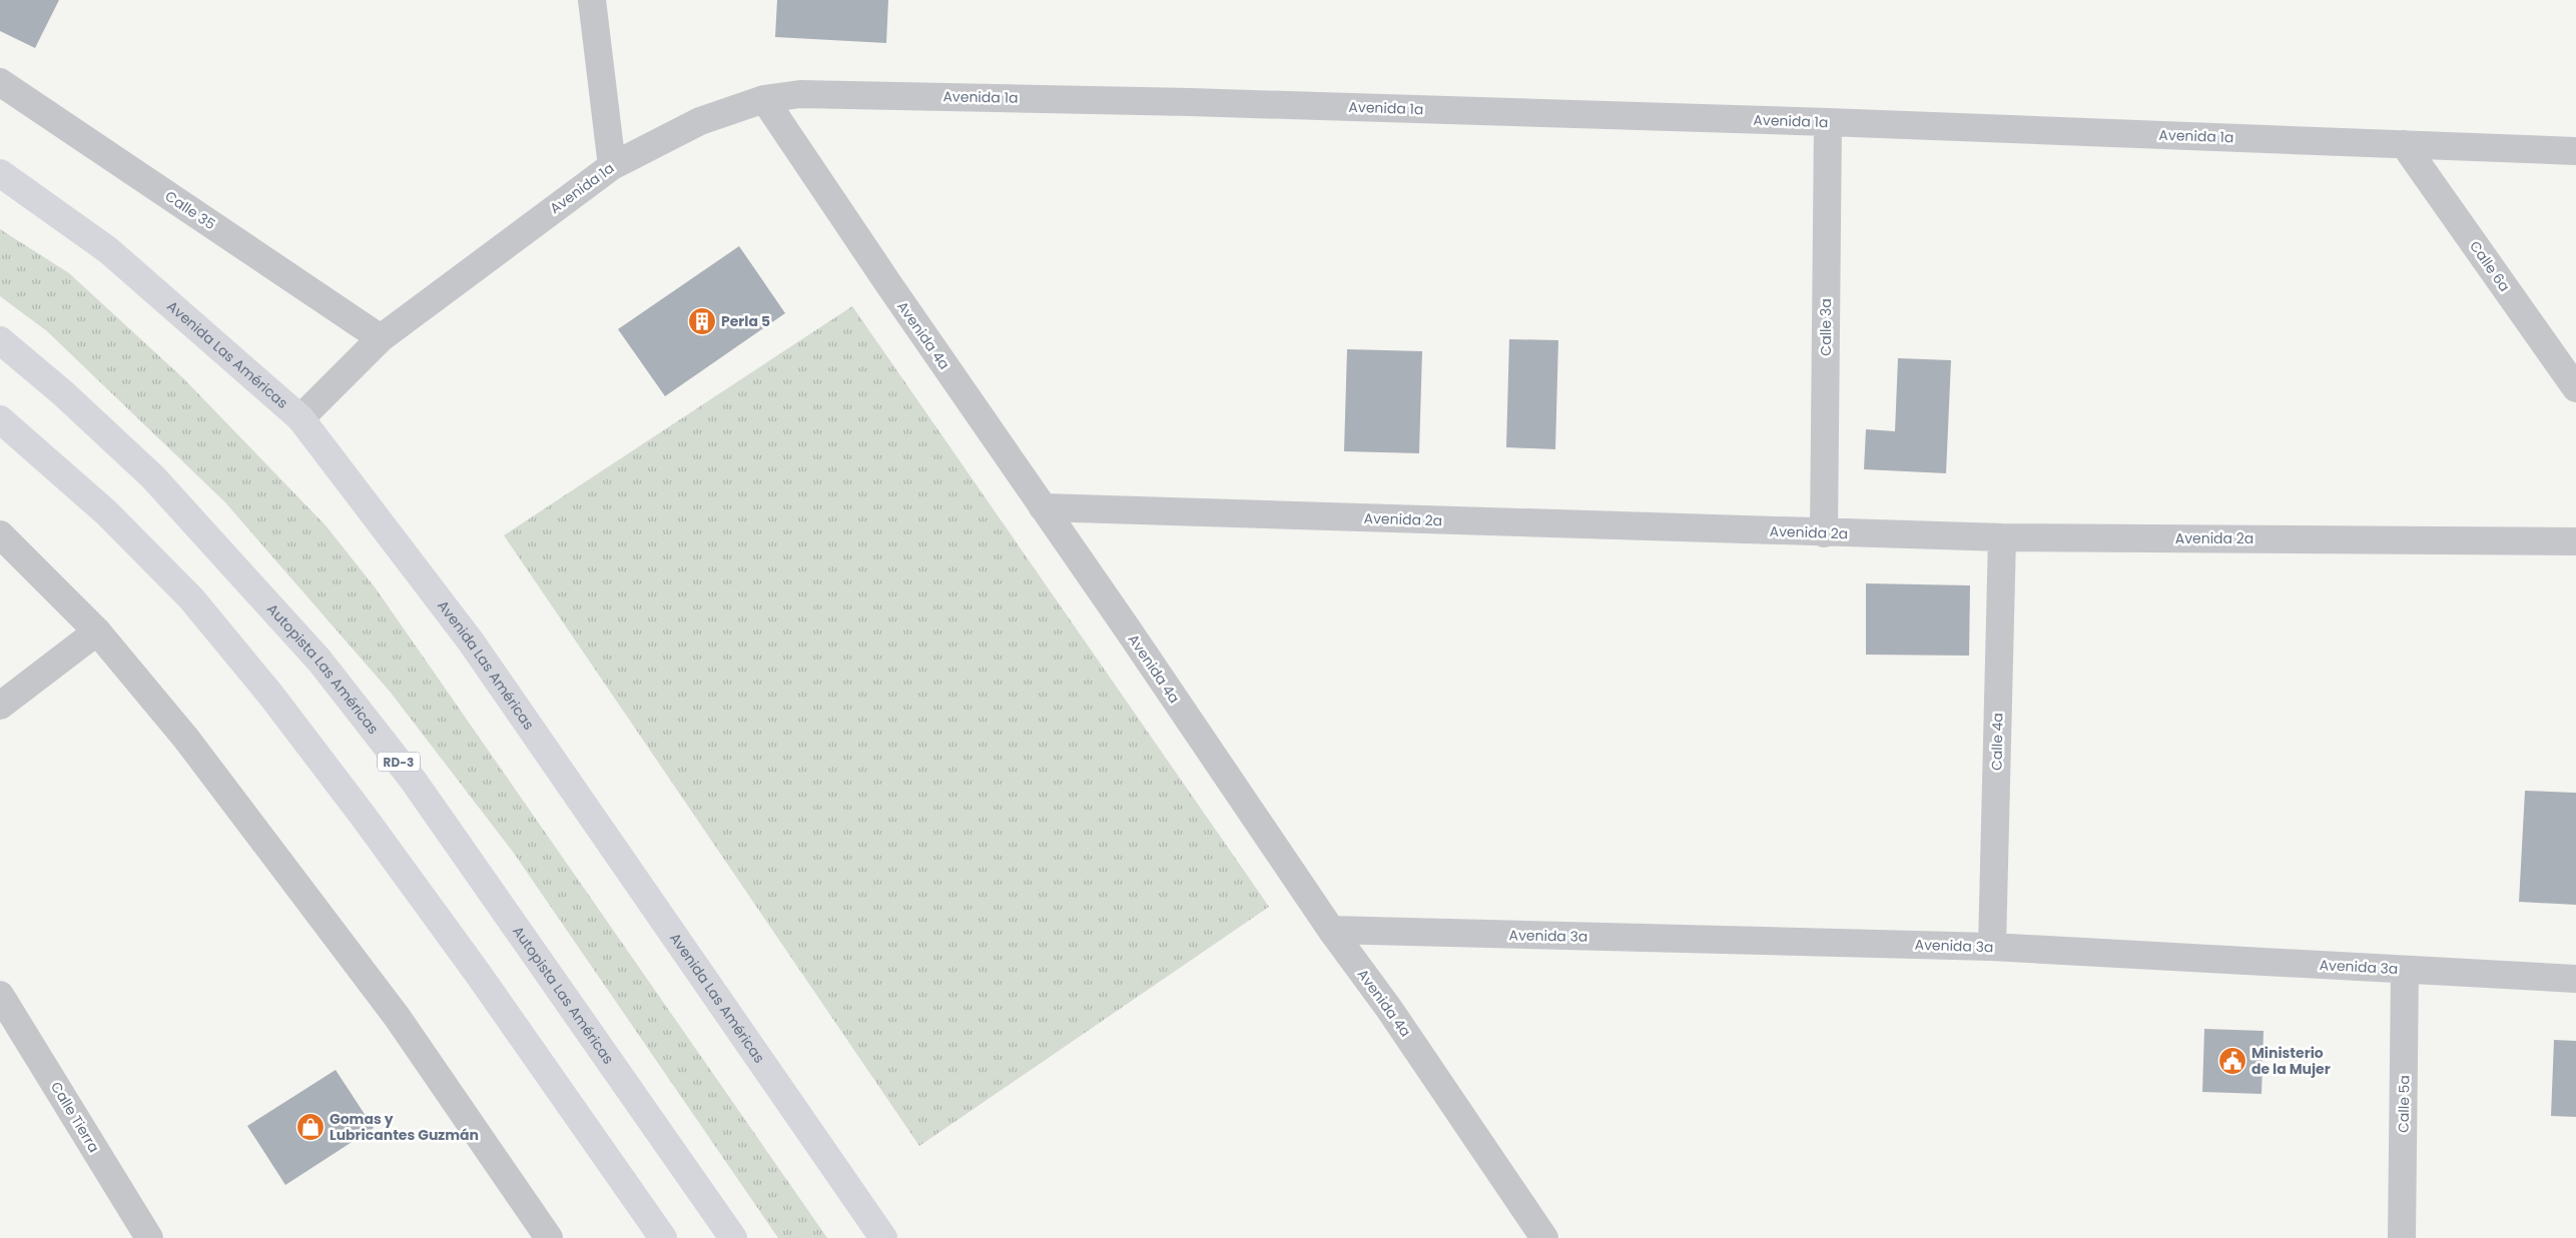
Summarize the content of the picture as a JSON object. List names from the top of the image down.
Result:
{
  "streets": {
    "main road": ["Avenida Las Américas", "Autopista Las Américas", "RD-3"],
    "street": [
      "Avenida 1a",
      "Calle 35",
      "Calle 6a",
      "Calle 3a",
      "Avenida 4a",
      "Avenida 2a",
      "Calle 4a",
      "Avenida 3a",
      "Calle 5a",
      "Calle Tierra"
    ]
  },
  "crossings": [
    ["Avenida 1a", "Calle 35"],
    ["Avenida 1a", "Calle 6a"],
    ["Avenida 1a", "Calle 3a"],
    ["Avenida 1a", "Avenida 4a"],
    ["Avenida 1a", "Avenida Las Américas"],
    ["Calle 3a", "Avenida 2a"],
    ["Avenida 4a", "Avenida 2a"],
    ["Avenida 4a", "Avenida 3a"],
    ["Avenida 2a", "Calle 4a"],
    ["Calle 4a", "Avenida 3a"],
    ["Avenida 3a", "Calle 5a"]
  ],
  "places": {
    "building": ["Perla 5"],
    "public building": ["Ministerio de la Mujer"],
    "shop": ["Gomas y Lubricantes Guzmán"]
  }
}
